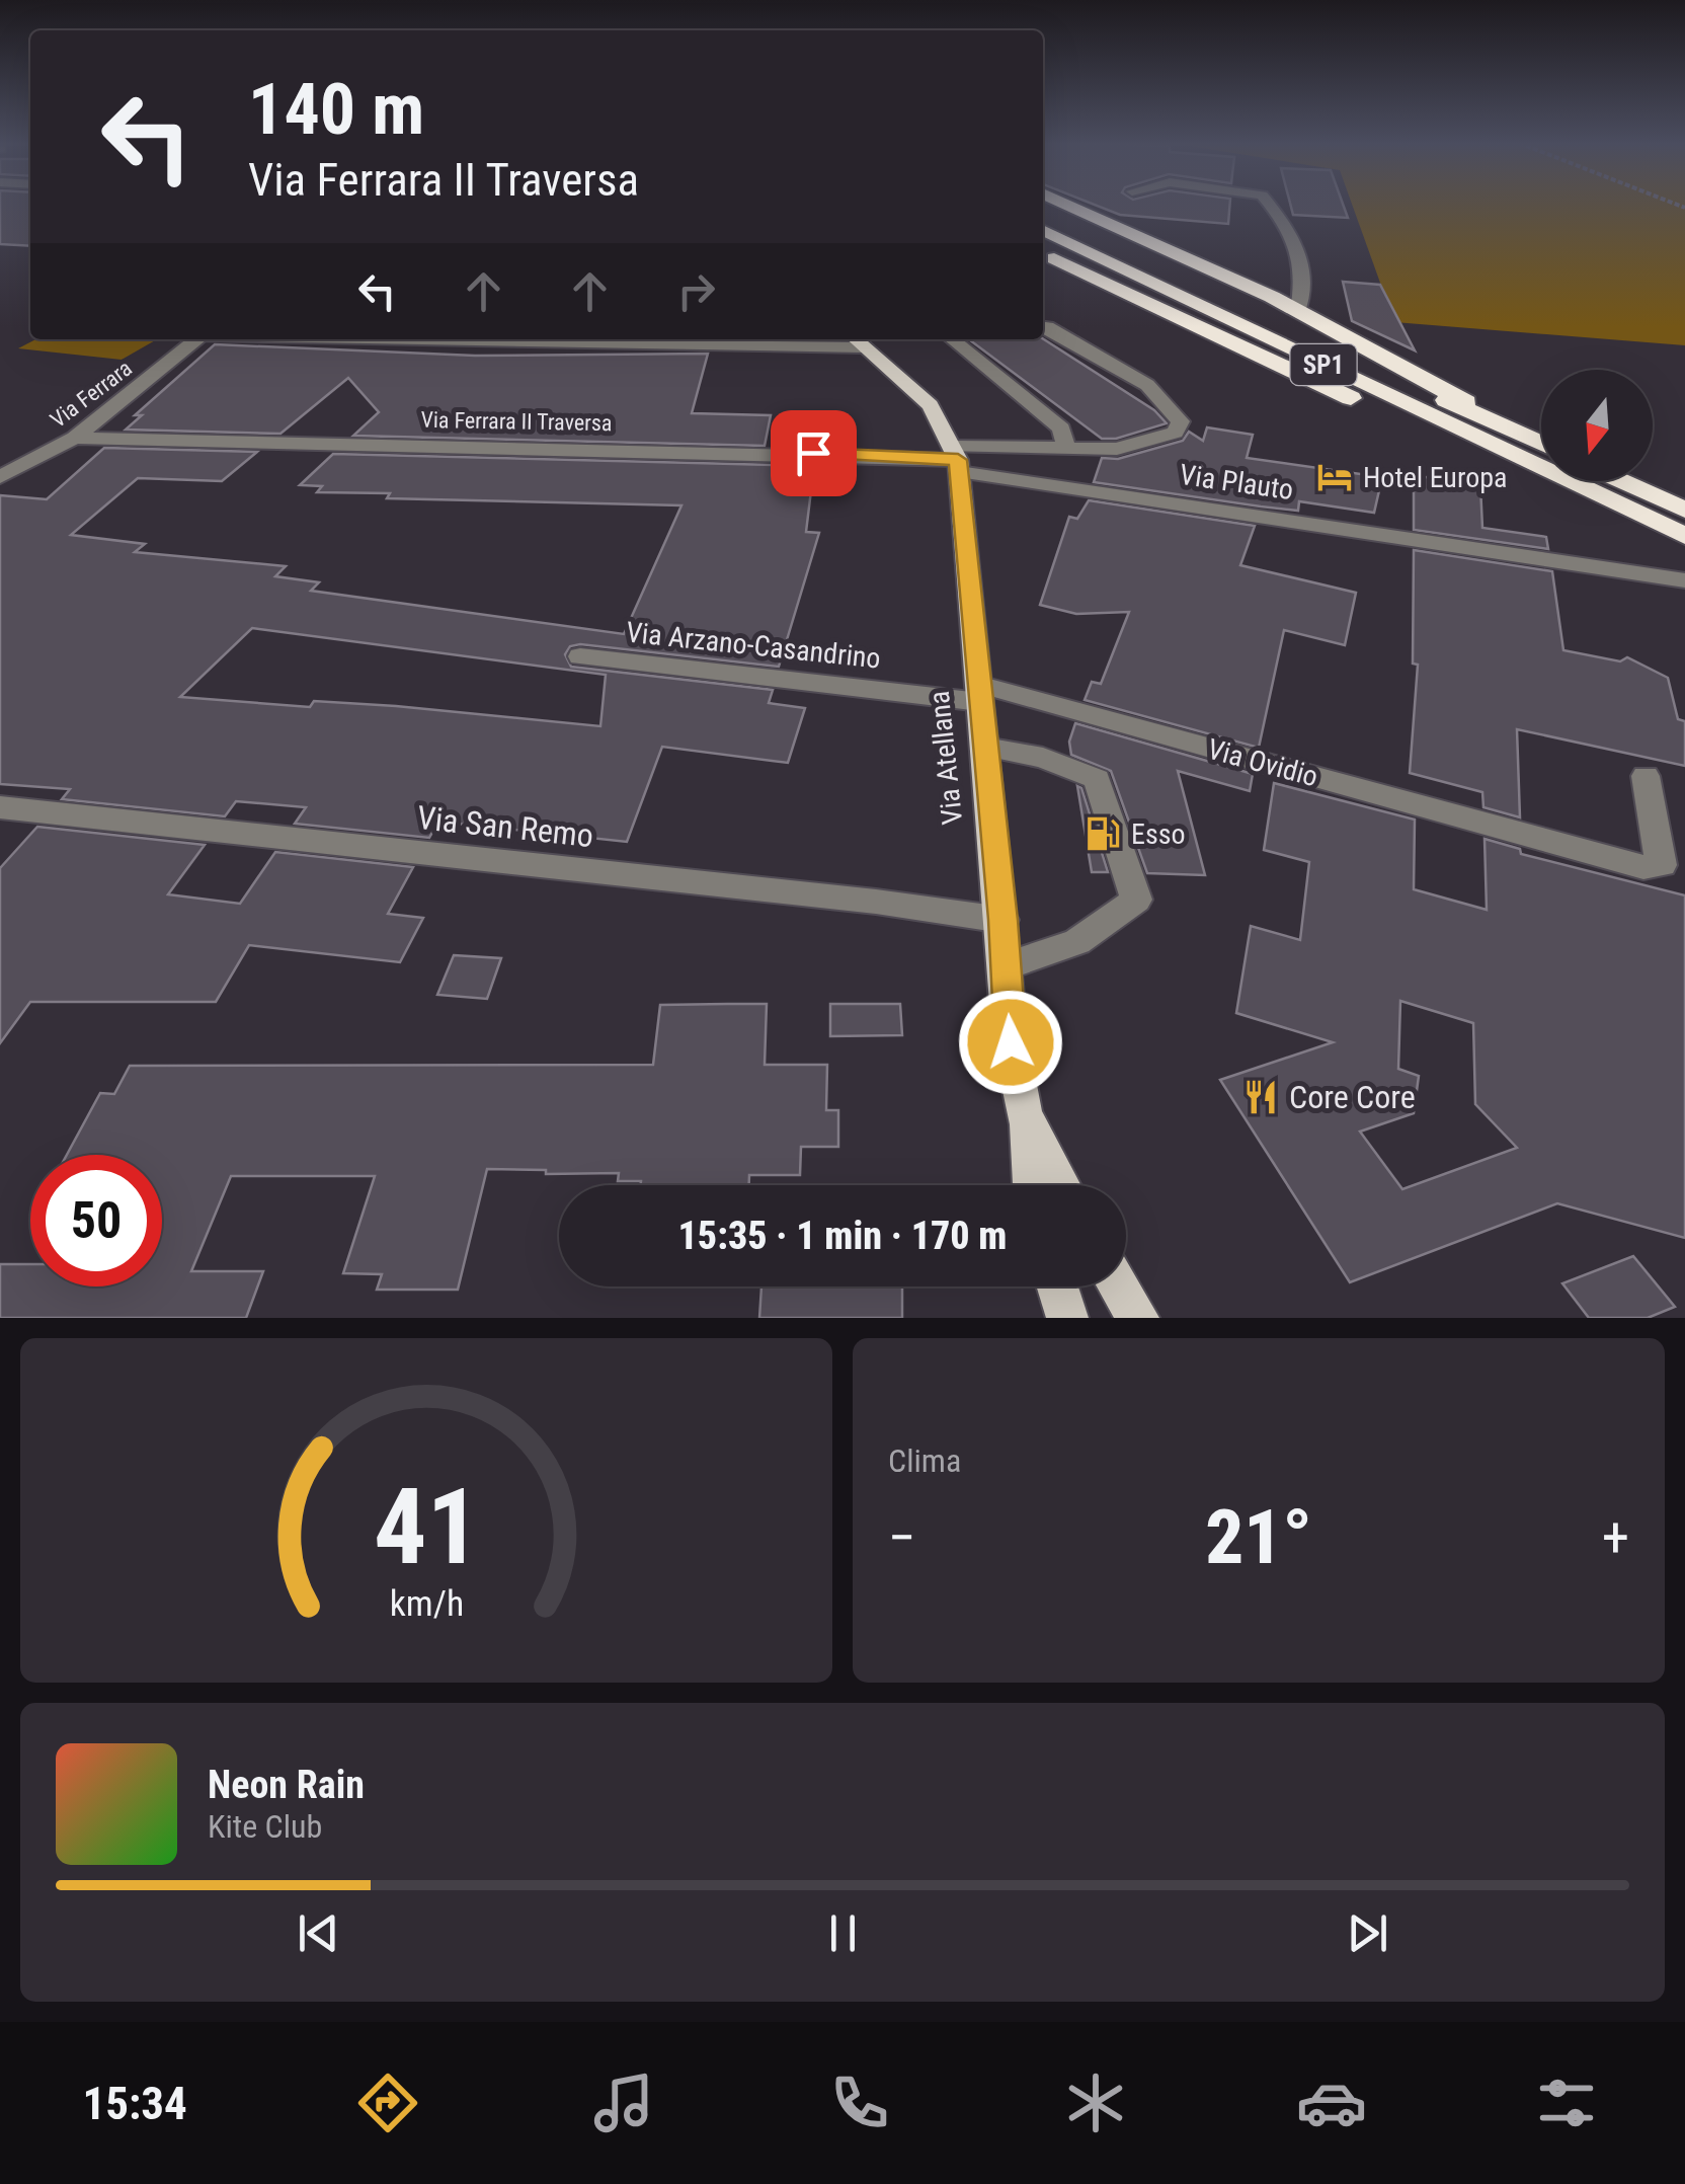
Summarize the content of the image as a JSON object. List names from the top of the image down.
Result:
{
  "streets": {
    "highway": ["SP1"],
    "main road": ["Via Atellana"],
    "street": [
      "Via Ferrara",
      "Via Ferrara II Traversa",
      "Via Plauto",
      "Via Arzano-Casandrino",
      "Via Ovidio",
      "Via San Remo"
    ]
  },
  "crossings": [
    ["Via Ferrara", "Via Ferrara II Traversa"],
    ["Via Ferrara II Traversa", "Via Plauto"],
    ["Via Ferrara II Traversa", "Via Atellana"],
    ["Via Plauto", "Via Atellana"],
    ["Via Arzano-Casandrino", "Via Atellana"],
    ["Via Arzano-Casandrino", "Via Ovidio"],
    ["Via Atellana", "Via Ovidio"],
    ["Via Atellana", "Via San Remo"]
  ],
  "places": {
    "hotel": ["Hotel Europa"],
    "fuel station": ["Esso"],
    "restaurant": ["Core Core"]
  },
  "north": "bottom",
  "page": {
    "turn": ["140 m", "Via Ferrara II Traversa"],
    "limit": "50",
    "trip": "15:35 · 1 min · 170 m",
    "tile": "Clima",
    "heat": ["−", "21°", "+"],
    "song": ["Neon Rain", "Kite Club"],
    "tabs": "15:34",
    "gauge": ["41", "km/h"]
  }
}
